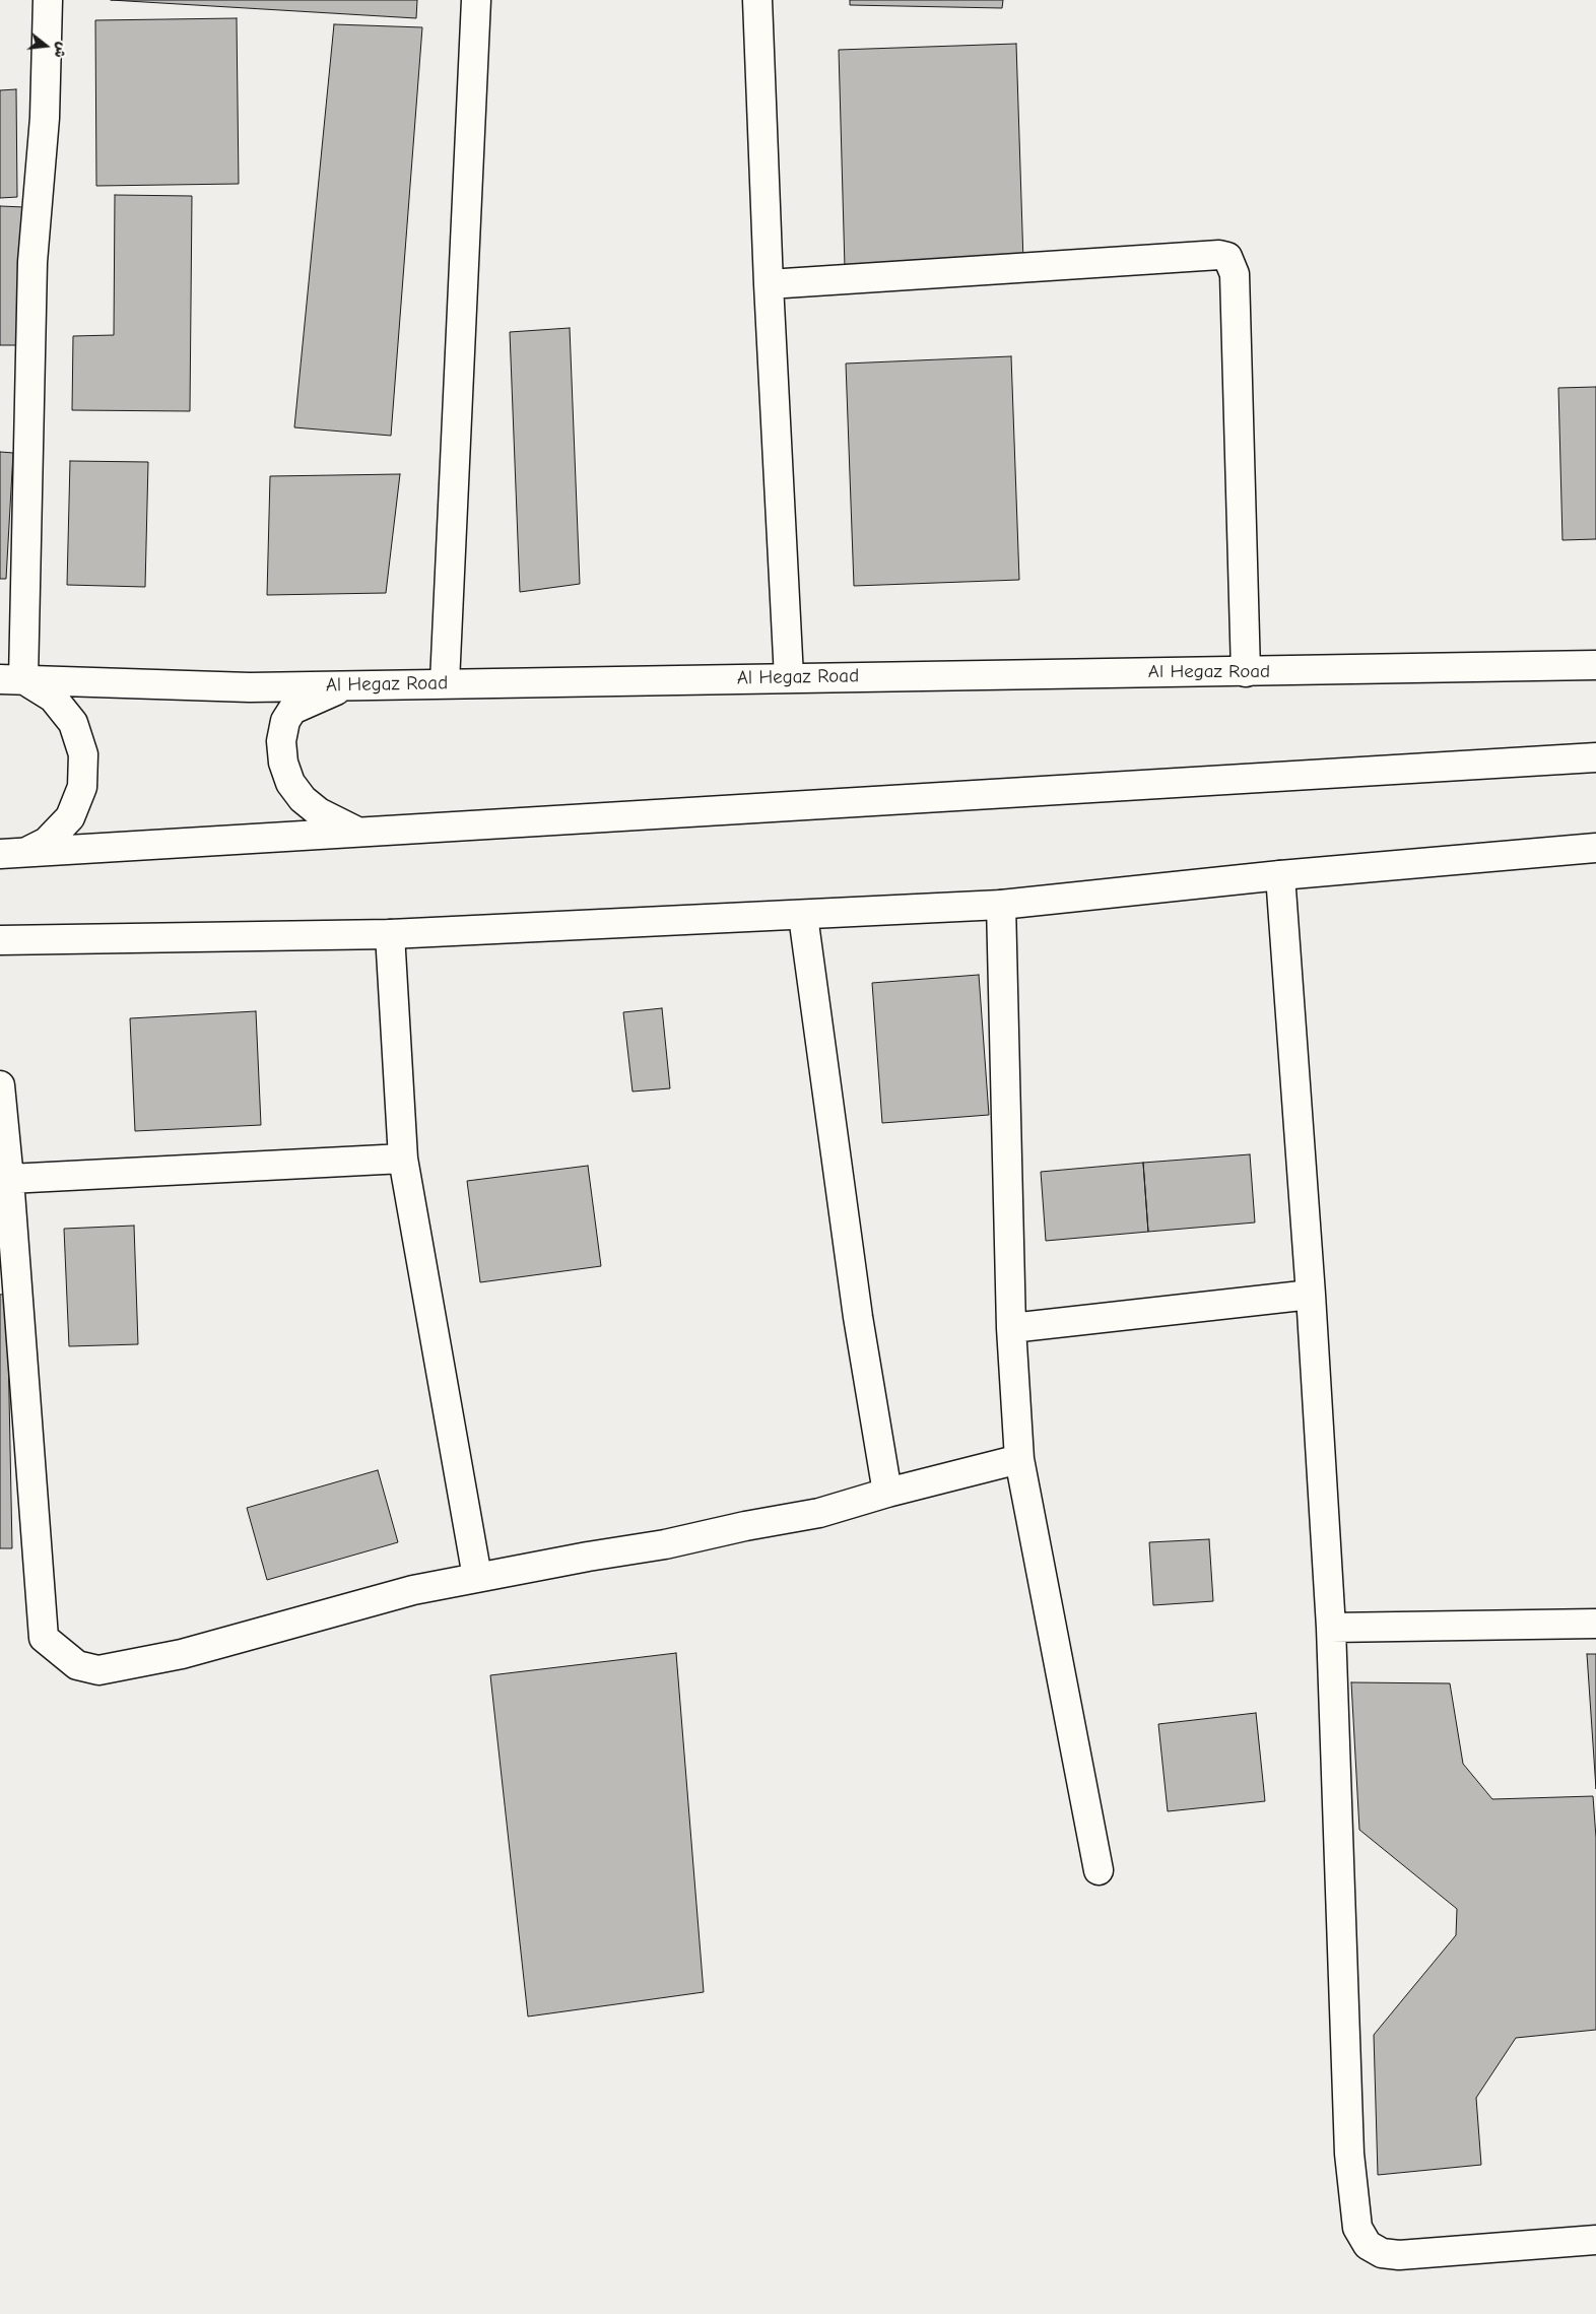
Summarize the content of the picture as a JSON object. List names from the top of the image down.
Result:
{
  "streets": {
    "street": ["Al Hegaz Road"]
  },
  "north": "right"
}
